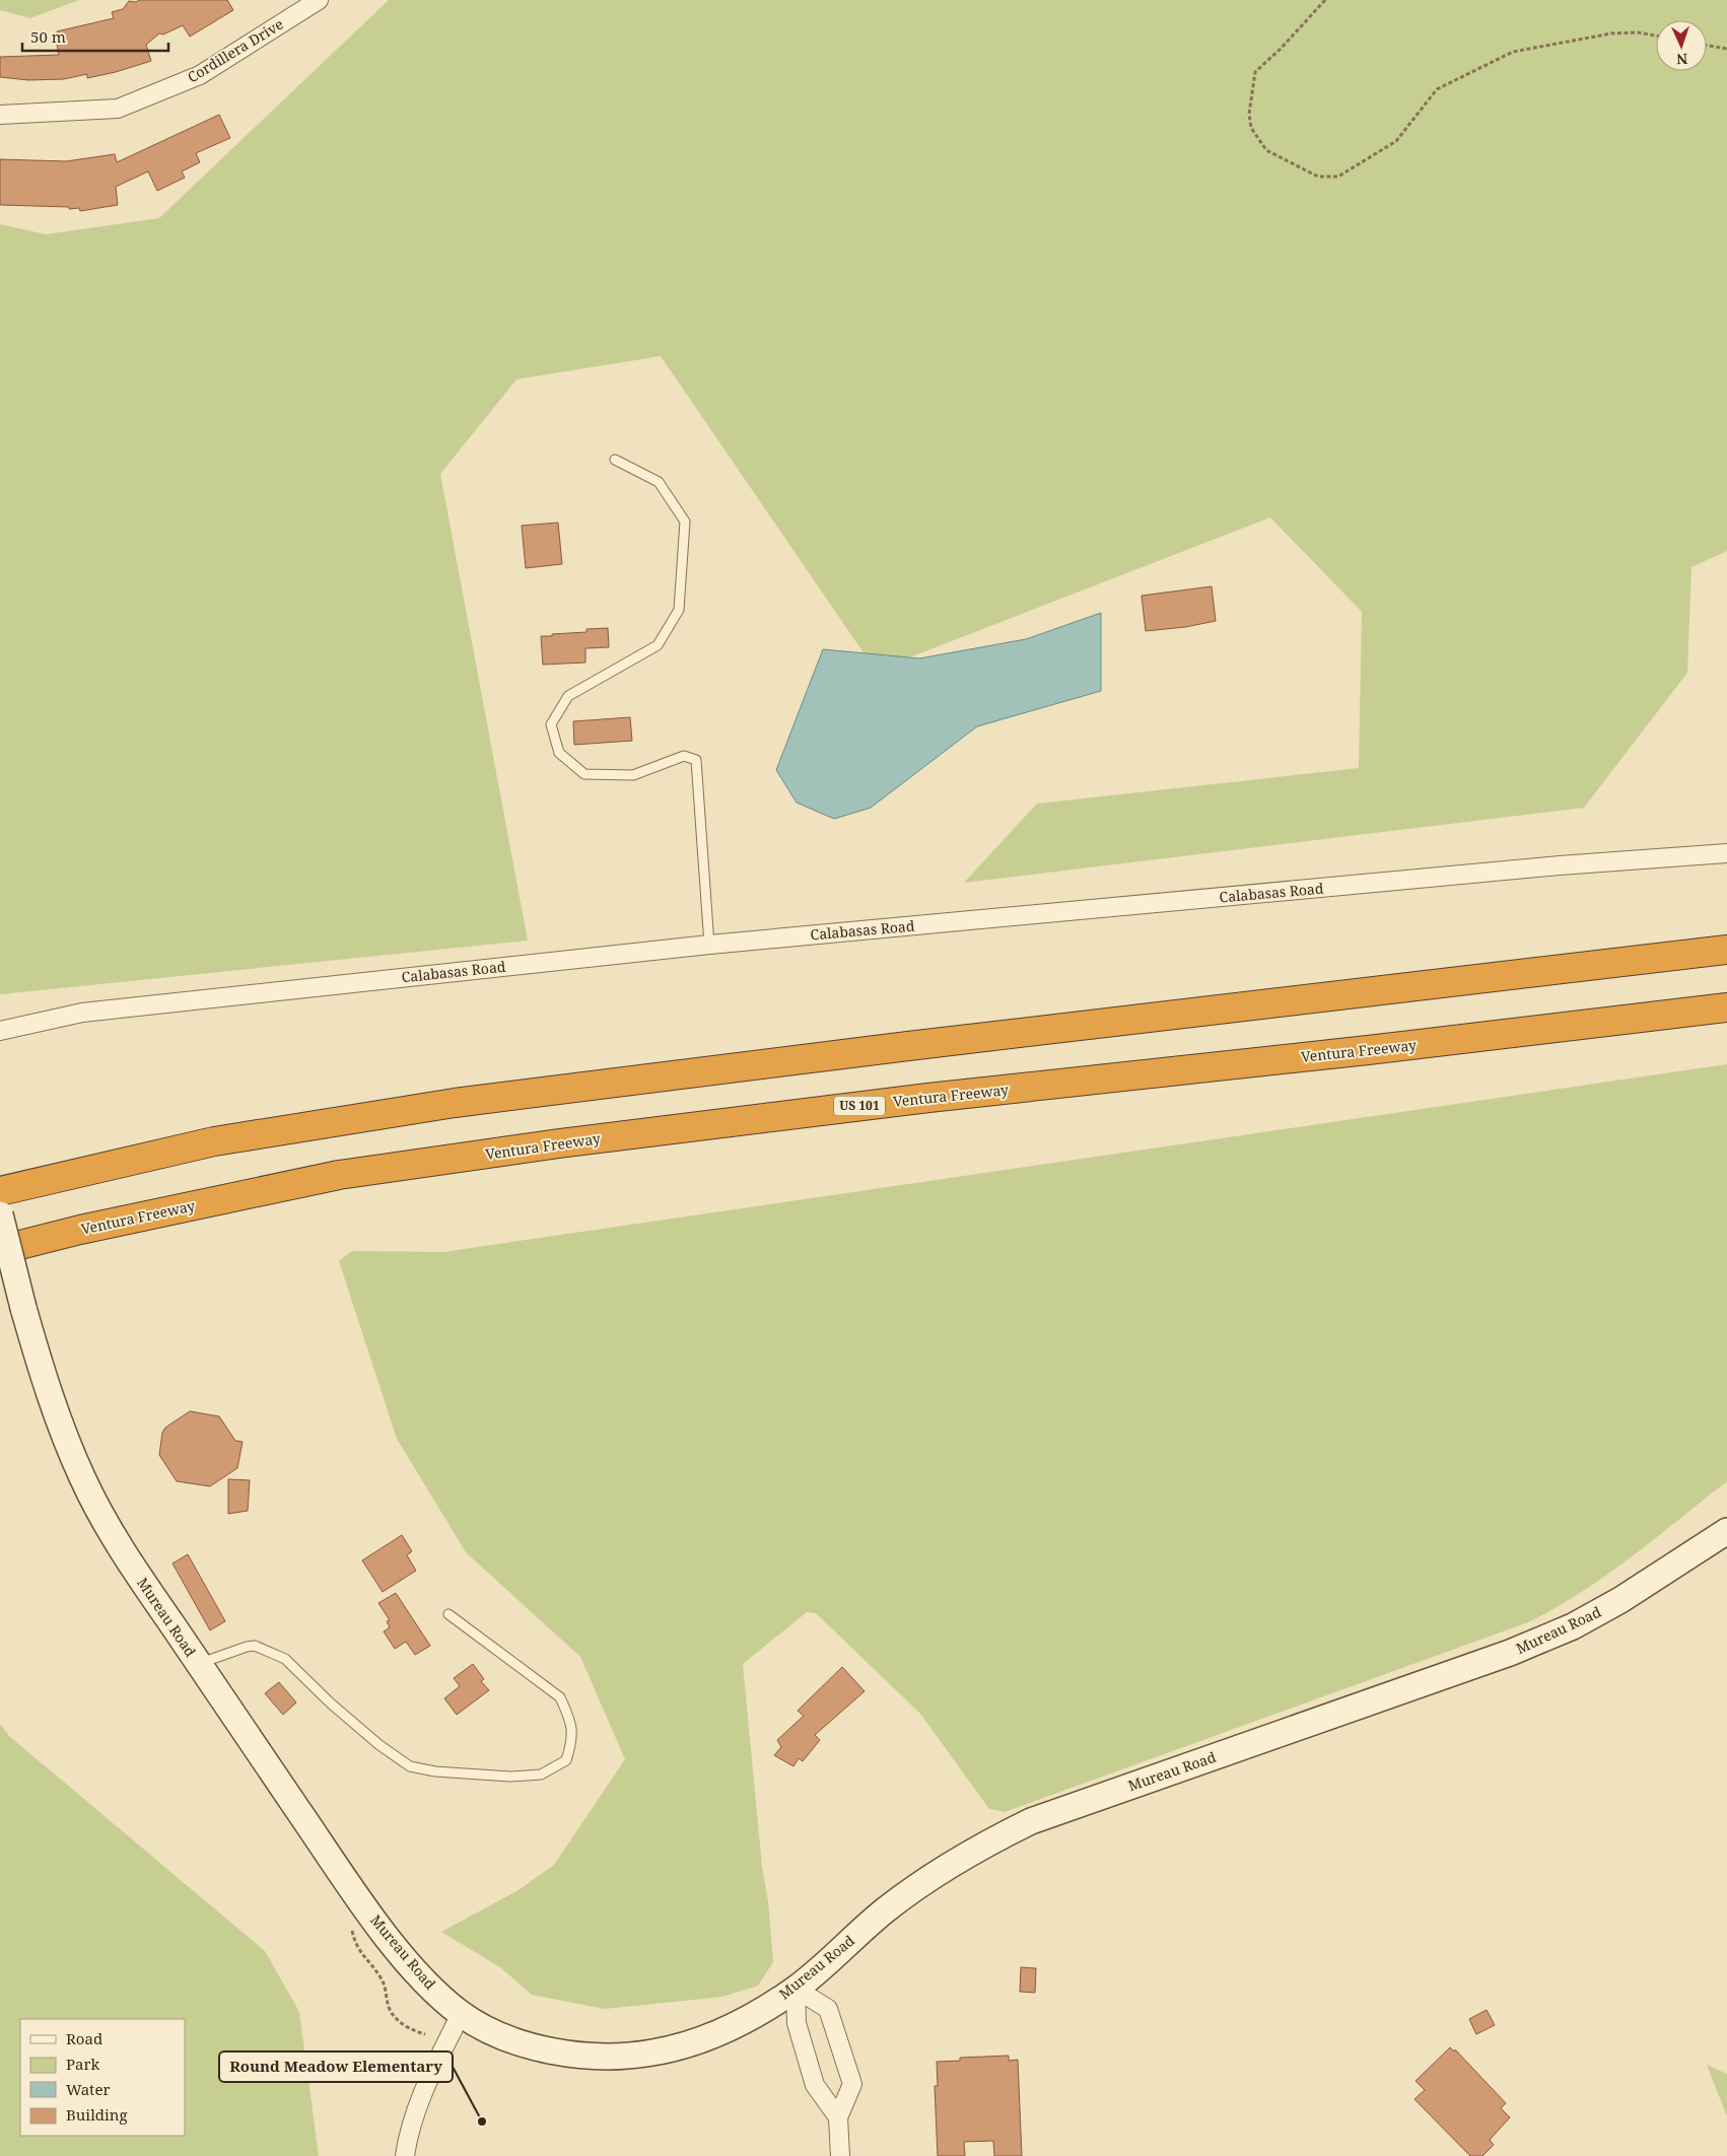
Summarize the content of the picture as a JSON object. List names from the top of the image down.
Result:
{
  "streets": {
    "highway": ["Ventura Freeway", "US 101"],
    "main road": ["Mureau Road"],
    "street": ["Cordillera Drive", "Calabasas Road"]
  },
  "places": ["Round Meadow Elementary"],
  "legend": [
    "Road",
    "Park",
    "Water",
    "Building"
  ],
  "scale_bar": "50 m",
  "north": "bottom"
}
